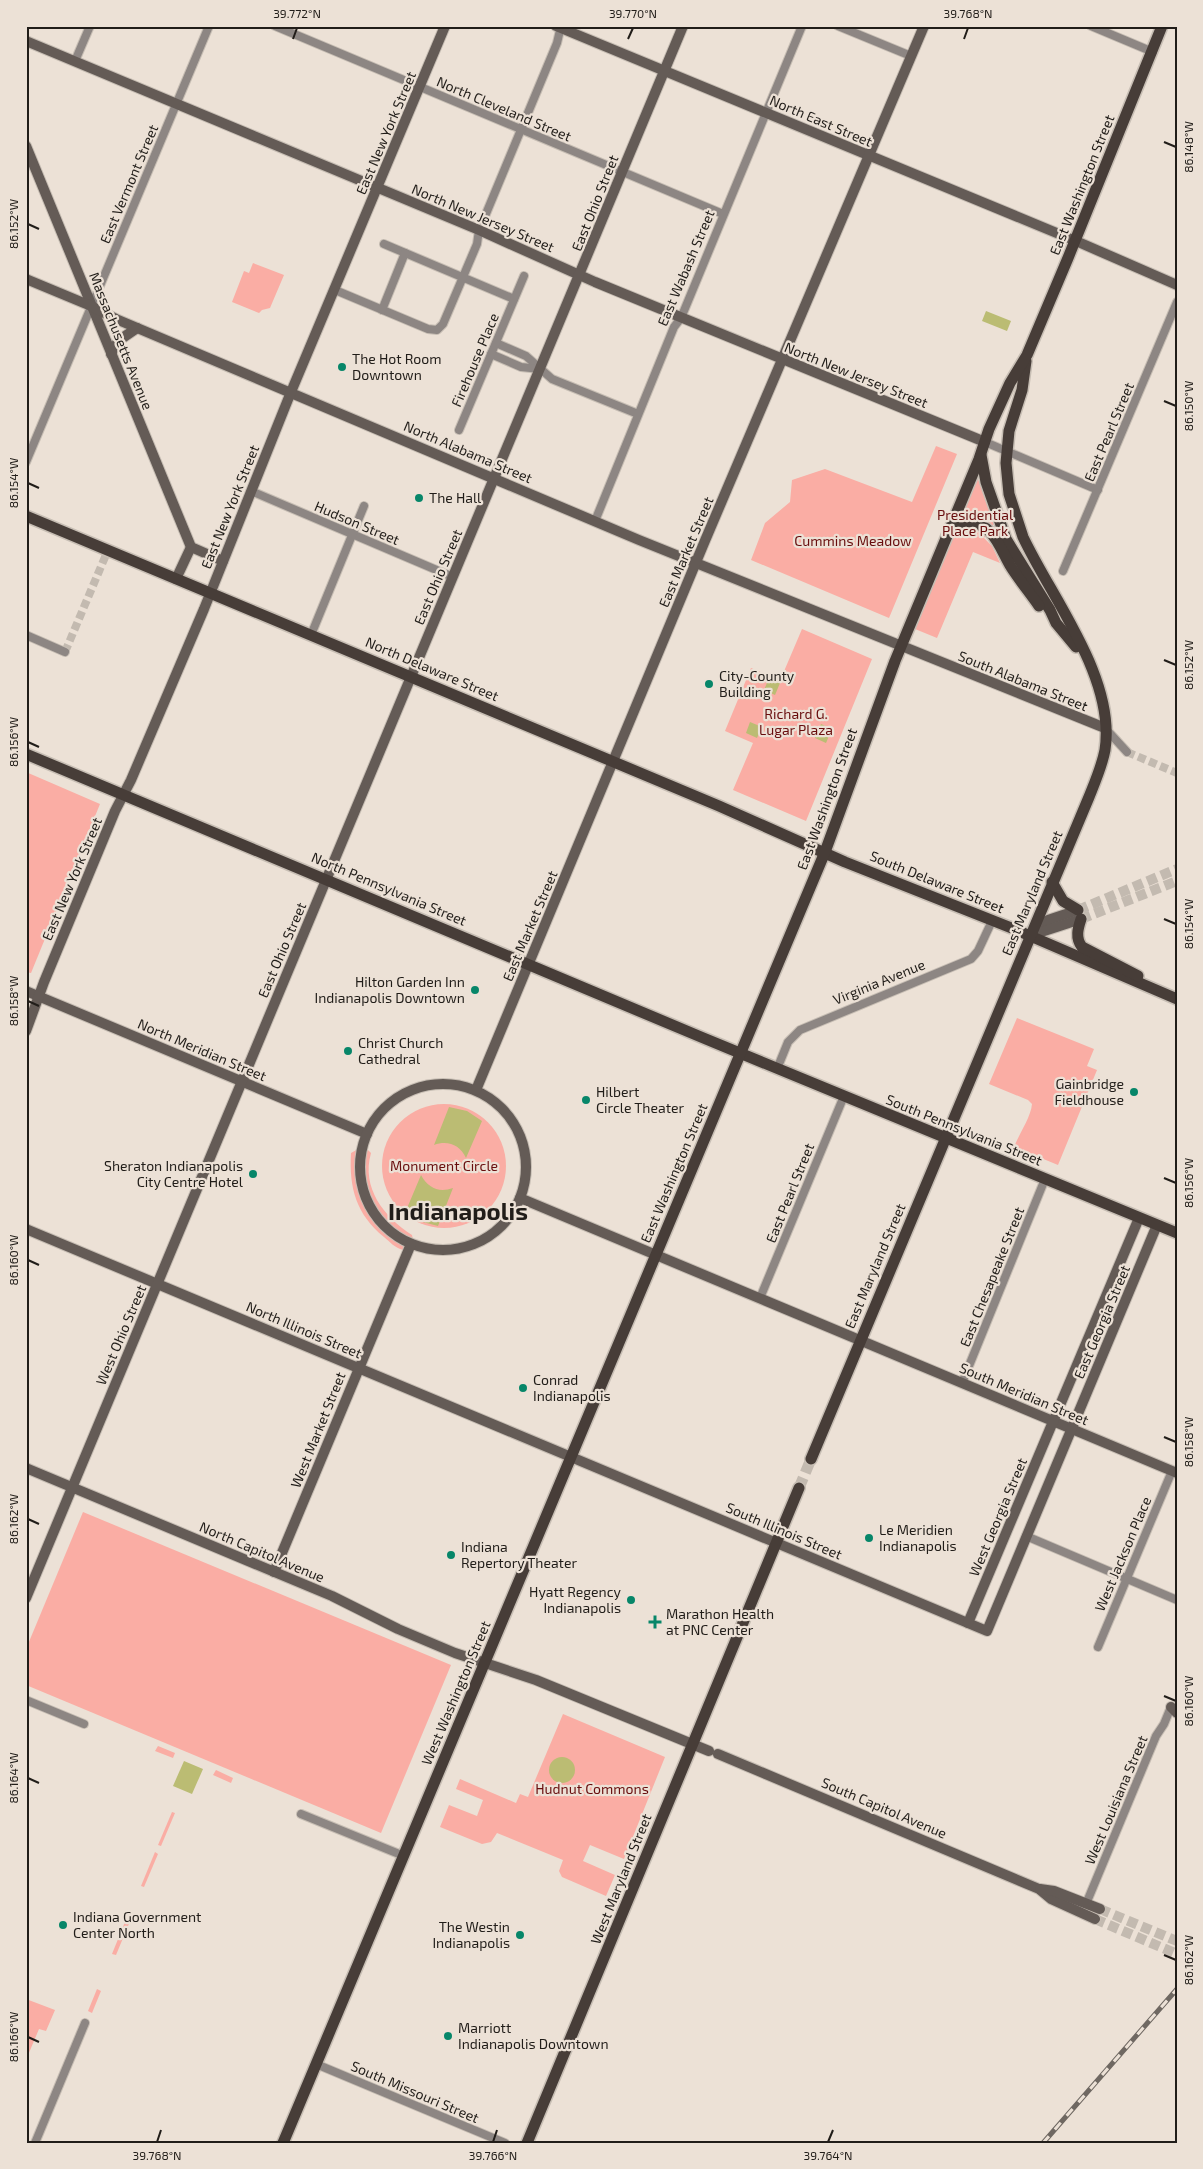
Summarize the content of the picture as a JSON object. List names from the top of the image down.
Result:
{
  "streets": {
    "main road": [
      "North East Street",
      "East New York Street",
      "East Washington Street",
      "East Ohio Street",
      "North New Jersey Street",
      "Massachusetts Avenue",
      "North Alabama Street",
      "East Market Street",
      "North Delaware Street",
      "South Alabama Street",
      "South Delaware Street",
      "North Pennsylvania Street",
      "East Maryland Street",
      "North Meridian Street",
      "South Pennsylvania Street",
      "East Georgia Street",
      "North Illinois Street",
      "West Ohio Street",
      "South Meridian Street",
      "West Market Street",
      "West Georgia Street",
      "South Illinois Street",
      "North Capitol Avenue",
      "West Washington Street",
      "South Capitol Avenue",
      "West Maryland Street"
    ],
    "street": [
      "North Cleveland Street",
      "East Vermont Street",
      "East Wabash Street",
      "Firehouse Place",
      "East Pearl Street",
      "Hudson Street",
      "Virginia Avenue",
      "East Chesapeake Street",
      "West Jackson Place",
      "West Louisiana Street",
      "South Missouri Street"
    ]
  },
  "crossings": [
    ["North Cleveland Street", "East New York Street"],
    ["North Cleveland Street", "East Ohio Street"],
    ["North Cleveland Street", "East Wabash Street"],
    ["North East Street", "East Washington Street"],
    ["North East Street", "East Ohio Street"],
    ["North East Street", "East Wabash Street"],
    ["North East Street", "East Market Street"],
    ["East New York Street", "North New Jersey Street"],
    ["East New York Street", "North Alabama Street"],
    ["East New York Street", "Hudson Street"],
    ["East New York Street", "North Delaware Street"],
    ["East New York Street", "North Pennsylvania Street"],
    ["East New York Street", "North Meridian Street"],
    ["East Vermont Street", "North New Jersey Street"],
    ["East Vermont Street", "Massachusetts Avenue"],
    ["East Vermont Street", "North Alabama Street"],
    ["East Washington Street", "North New Jersey Street"],
    ["East Washington Street", "North Alabama Street"],
    ["East Washington Street", "North Delaware Street"],
    ["East Washington Street", "South Alabama Street"],
    ["East Washington Street", "South Delaware Street"],
    ["East Washington Street", "North Pennsylvania Street"],
    ["East Washington Street", "East Maryland Street"],
    ["East Washington Street", "South Pennsylvania Street"],
    ["East Washington Street", "West Washington Street"],
    ["East Ohio Street", "North New Jersey Street"],
    ["East Ohio Street", "North Alabama Street"],
    ["East Ohio Street", "Hudson Street"],
    ["East Ohio Street", "North Delaware Street"],
    ["East Ohio Street", "North Pennsylvania Street"],
    ["East Ohio Street", "North Meridian Street"],
    ["East Ohio Street", "West Ohio Street"],
    ["North New Jersey Street", "East Wabash Street"],
    ["North New Jersey Street", "East Market Street"],
    ["East Wabash Street", "North Alabama Street"],
    ["Massachusetts Avenue", "North Alabama Street"],
    ["East Pearl Street", "South Pennsylvania Street"],
    ["North Alabama Street", "East Market Street"],
    ["North Alabama Street", "South Alabama Street"],
    ["East Market Street", "North Delaware Street"],
    ["East Market Street", "North Pennsylvania Street"],
    ["East Market Street", "North Meridian Street"],
    ["East Market Street", "West Market Street"],
    ["North Delaware Street", "South Delaware Street"],
    ["South Alabama Street", "East Maryland Street"],
    ["South Delaware Street", "East Maryland Street"],
    ["South Delaware Street", "Virginia Avenue"],
    ["North Pennsylvania Street", "South Pennsylvania Street"],
    ["East Maryland Street", "South Pennsylvania Street"],
    ["East Maryland Street", "South Meridian Street"],
    ["Virginia Avenue", "South Pennsylvania Street"],
    ["North Meridian Street", "West Ohio Street"],
    ["North Meridian Street", "West Market Street"],
    ["South Pennsylvania Street", "East Chesapeake Street"],
    ["South Pennsylvania Street", "East Georgia Street"],
    ["East Chesapeake Street", "South Meridian Street"],
    ["East Georgia Street", "South Meridian Street"],
    ["East Georgia Street", "West Georgia Street"],
    ["North Illinois Street", "West Ohio Street"],
    ["North Illinois Street", "West Market Street"],
    ["North Illinois Street", "South Illinois Street"],
    ["North Illinois Street", "West Washington Street"],
    ["West Ohio Street", "North Capitol Avenue"],
    ["South Meridian Street", "West Georgia Street"],
    ["South Meridian Street", "West Jackson Place"],
    ["West Market Street", "North Capitol Avenue"],
    ["West Georgia Street", "South Illinois Street"],
    ["South Illinois Street", "West Washington Street"],
    ["South Illinois Street", "West Maryland Street"],
    ["North Capitol Avenue", "West Washington Street"],
    ["North Capitol Avenue", "South Capitol Avenue"],
    ["West Washington Street", "South Capitol Avenue"],
    ["West Washington Street", "South Missouri Street"],
    ["West Louisiana Street", "South Capitol Avenue"],
    ["South Capitol Avenue", "West Maryland Street"]
  ],
  "districts": ["Indianapolis"],
  "parks": [
    "Presidential Place Park",
    "Cummins Meadow",
    "Richard G. Lugar Plaza",
    "Monument Circle",
    "Hudnut Commons"
  ],
  "places": {
    "other": [
      "The Hot Room Downtown",
      "The Hall",
      "City-County Building",
      "Hilton Garden Inn Indianapolis Downtown",
      "Christ Church Cathedral",
      "Gainbridge Fieldhouse",
      "Hilbert Circle Theater",
      "Sheraton Indianapolis City Centre Hotel",
      "Conrad Indianapolis",
      "Le Meridien Indianapolis",
      "Indiana Repertory Theater",
      "Hyatt Regency Indianapolis",
      "Indiana Government Center North",
      "The Westin Indianapolis",
      "Marriott Indianapolis Downtown"
    ],
    "health": ["Marathon Health at PNC Center"]
  },
  "coordinates": [
    "39.772°N",
    "39.770°N",
    "39.768°N",
    "86.148°W",
    "86.152°W",
    "86.150°W",
    "86.154°W",
    "86.156°W",
    "86.158°W",
    "86.160°W",
    "86.162°W",
    "86.164°W",
    "86.166°W",
    "39.766°N",
    "39.764°N"
  ]
}
